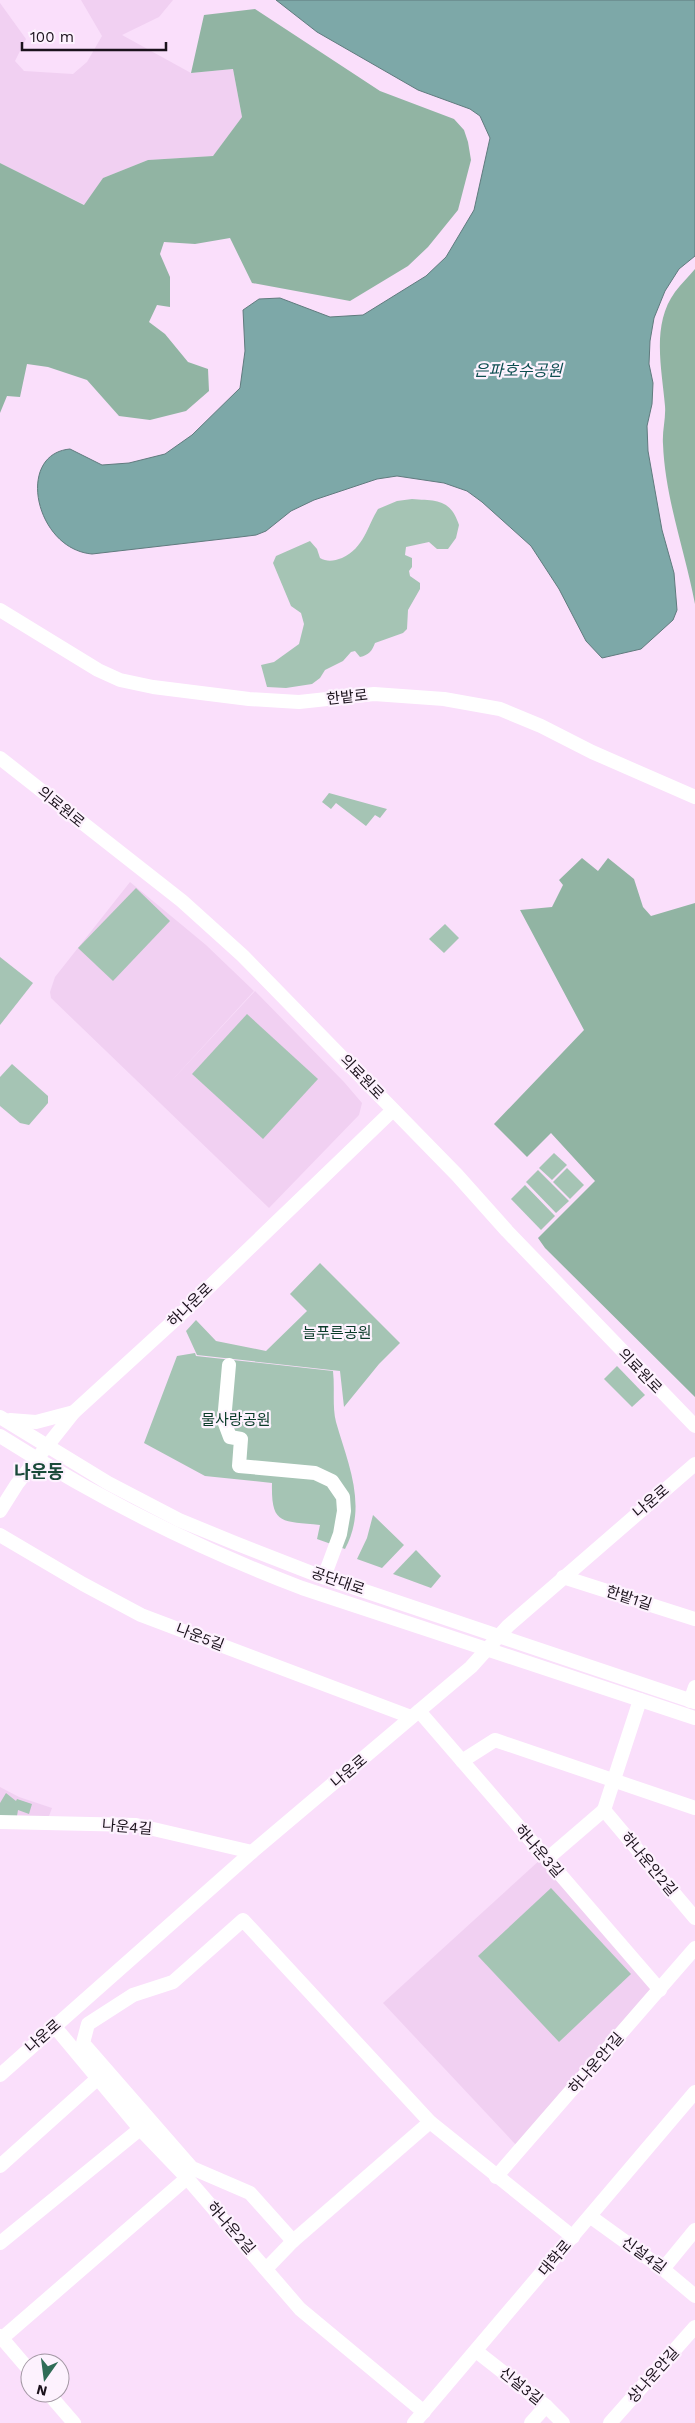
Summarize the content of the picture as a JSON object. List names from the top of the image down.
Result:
{
  "streets": {
    "street": [
      "한밭로",
      "의료원로",
      "하나운로",
      "나운로",
      "공단대로",
      "한밭1길",
      "나운5길",
      "나운4길",
      "하나운3길",
      "하나운안2길",
      "하나운안1길",
      "하나운2길",
      "신설4길",
      "대학로",
      "상나운안길",
      "신설3길"
    ]
  },
  "crossings": [
    ["의료원로", "하나운로"],
    ["하나운로", "공단대로"],
    ["나운로", "공단대로"],
    ["나운로", "한밭1길"],
    ["나운로", "나운5길"],
    ["나운로", "나운4길"],
    ["나운로", "하나운3길"],
    ["나운로", "하나운2길"],
    ["나운5길", "하나운3길"],
    ["하나운3길", "하나운안1길"],
    ["하나운2길", "대학로"],
    ["신설4길", "대학로"],
    ["대학로", "신설3길"]
  ],
  "districts": ["나운동"],
  "water": ["은파호수공원"],
  "parks": ["늘푸른공원", "물사랑공원"],
  "scale_bar": "100 m",
  "north": "bottom"
}
